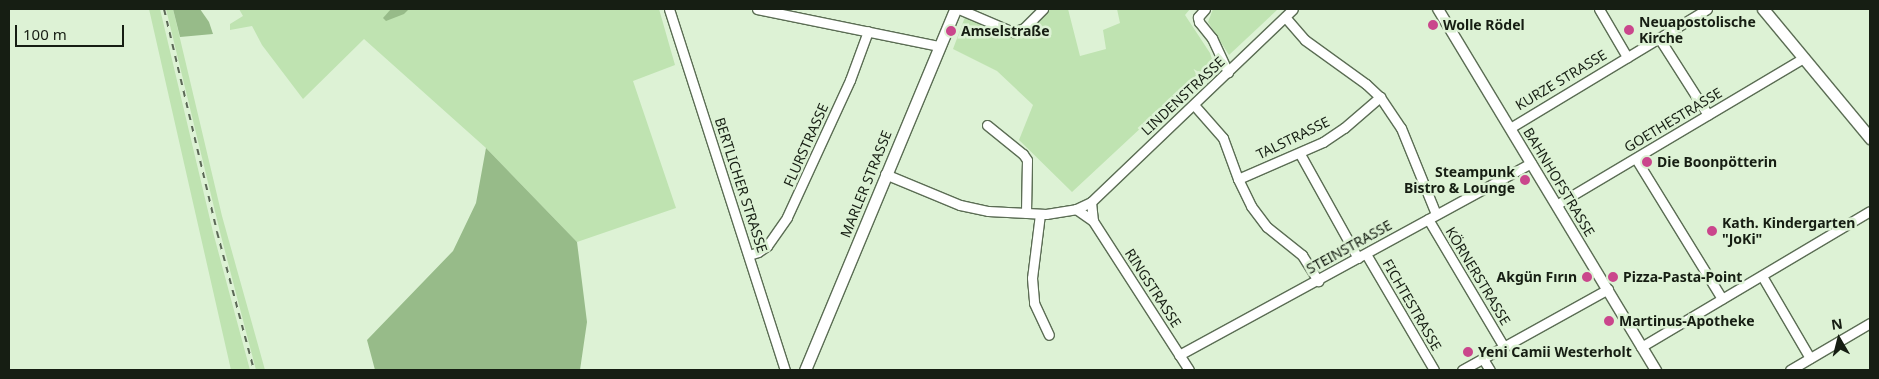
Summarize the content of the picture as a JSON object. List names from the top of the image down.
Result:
{
  "streets": {
    "main road": ["MARLER STRASSE"],
    "street": [
      "KURZE STRASSE",
      "LINDENSTRASSE",
      "GOETHESTRASSE",
      "TALSTRASSE",
      "FLURSTRASSE",
      "BAHNHOFSTRASSE",
      "BERTLICHER STRASSE",
      "STEINSTRASSE",
      "KÖRNERSTRASSE",
      "RINGSTRASSE",
      "FICHTESTRASSE"
    ]
  },
  "crossings": [
    ["KURZE STRASSE", "BAHNHOFSTRASSE"],
    ["LINDENSTRASSE", "MARLER STRASSE"],
    ["LINDENSTRASSE", "KÖRNERSTRASSE"],
    ["LINDENSTRASSE", "RINGSTRASSE"],
    ["GOETHESTRASSE", "BAHNHOFSTRASSE"],
    ["TALSTRASSE", "KÖRNERSTRASSE"],
    ["TALSTRASSE", "FICHTESTRASSE"],
    ["FLURSTRASSE", "BERTLICHER STRASSE"],
    ["BAHNHOFSTRASSE", "STEINSTRASSE"],
    ["STEINSTRASSE", "KÖRNERSTRASSE"],
    ["STEINSTRASSE", "RINGSTRASSE"],
    ["STEINSTRASSE", "FICHTESTRASSE"]
  ],
  "places": [
    "Wolle Rödel",
    "Neuapostolische Kirche",
    "Amselstraße",
    "Die Boonpötterin",
    "Steampunk Bistro & Lounge",
    "Kath. Kindergarten \"JoKi\"",
    "Akgün Fırın",
    "Pizza-Pasta-Point",
    "Martinus-Apotheke",
    "Yeni Camii Westerholt"
  ],
  "scale_bar": "100 m",
  "north": "top"
}
